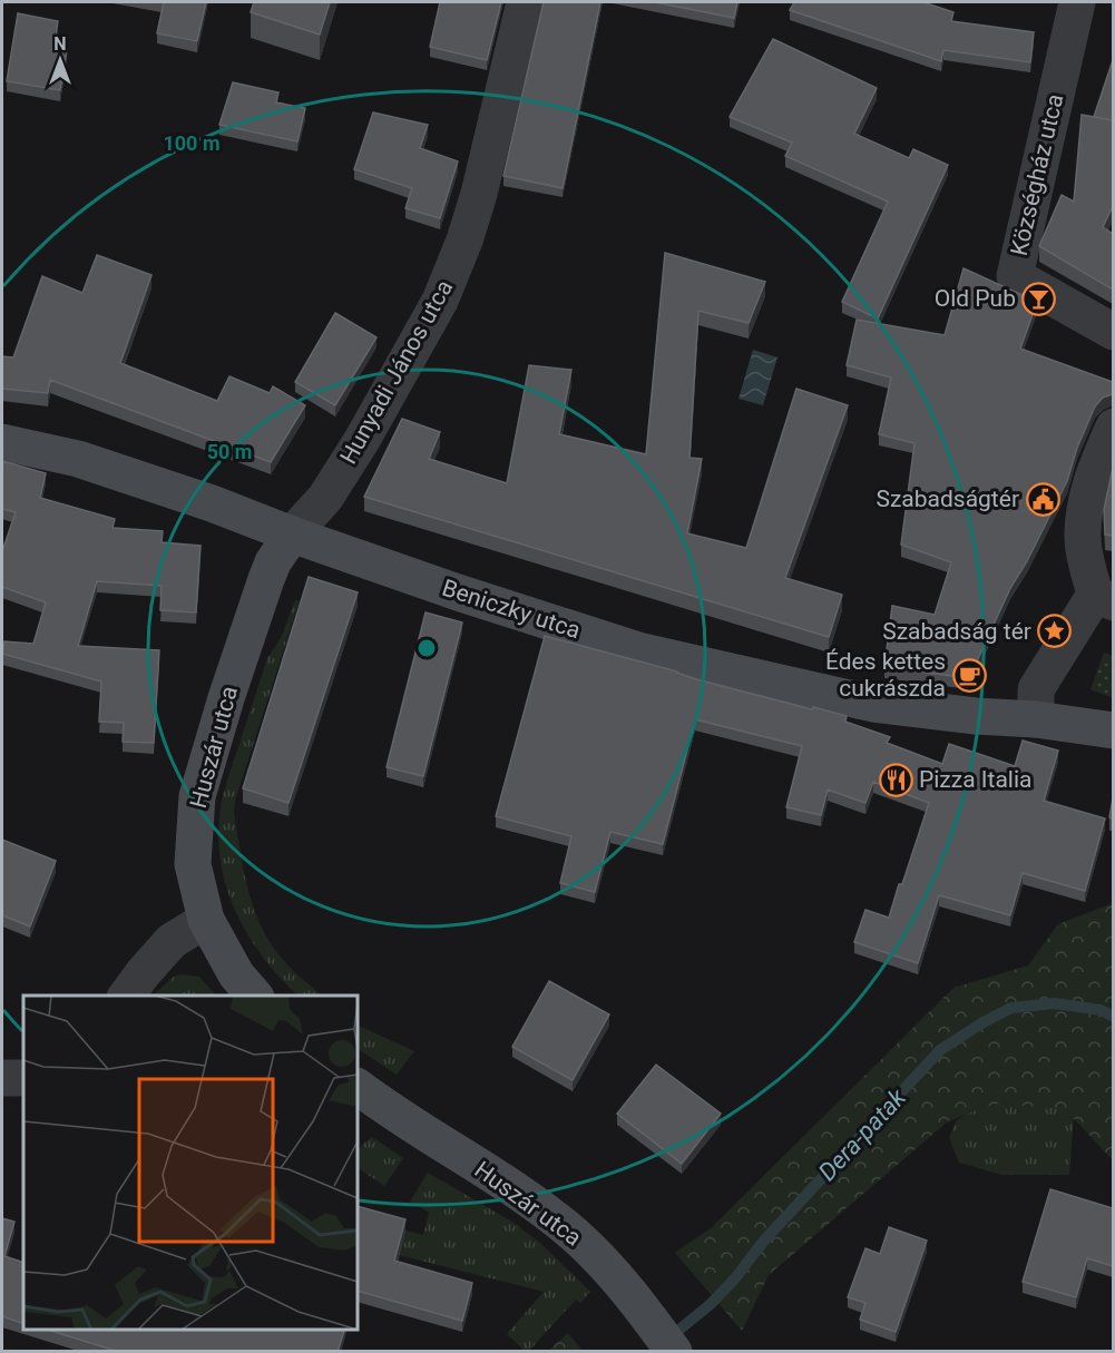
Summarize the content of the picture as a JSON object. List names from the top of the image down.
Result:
{
  "streets": {
    "main road": ["Beniczky utca", "Huszár utca"],
    "street": ["Községház utca", "Hunyadi János utca"]
  },
  "crossings": [
    ["Hunyadi János utca", "Beniczky utca"],
    ["Hunyadi János utca", "Huszár utca"],
    ["Beniczky utca", "Huszár utca"]
  ],
  "water": ["Dera-patak"],
  "places": {
    "bar": ["Old Pub"],
    "public building": ["Szabadságtér"],
    "place": ["Szabadság tér"],
    "cafe": ["Édes kettes cukrászda"],
    "restaurant": ["Pizza Italia"]
  },
  "north": "top",
  "rings": ["100 m", "50 m"]
}
